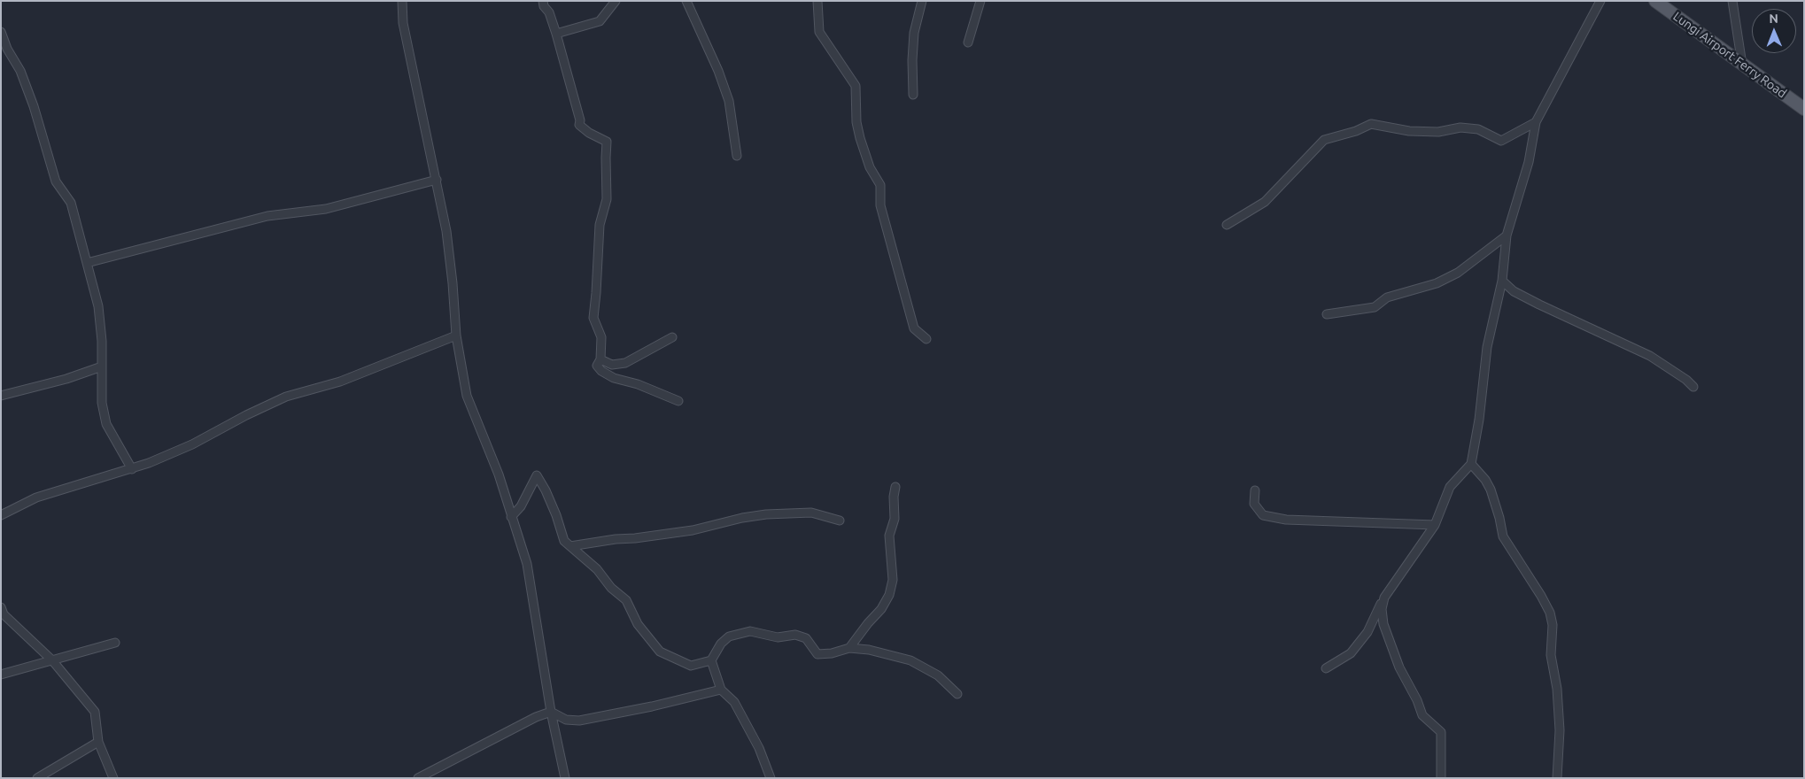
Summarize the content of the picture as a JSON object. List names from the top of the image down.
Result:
{
  "streets": {
    "main road": ["Lungi Airport Ferry Road"]
  },
  "north": "top"
}
